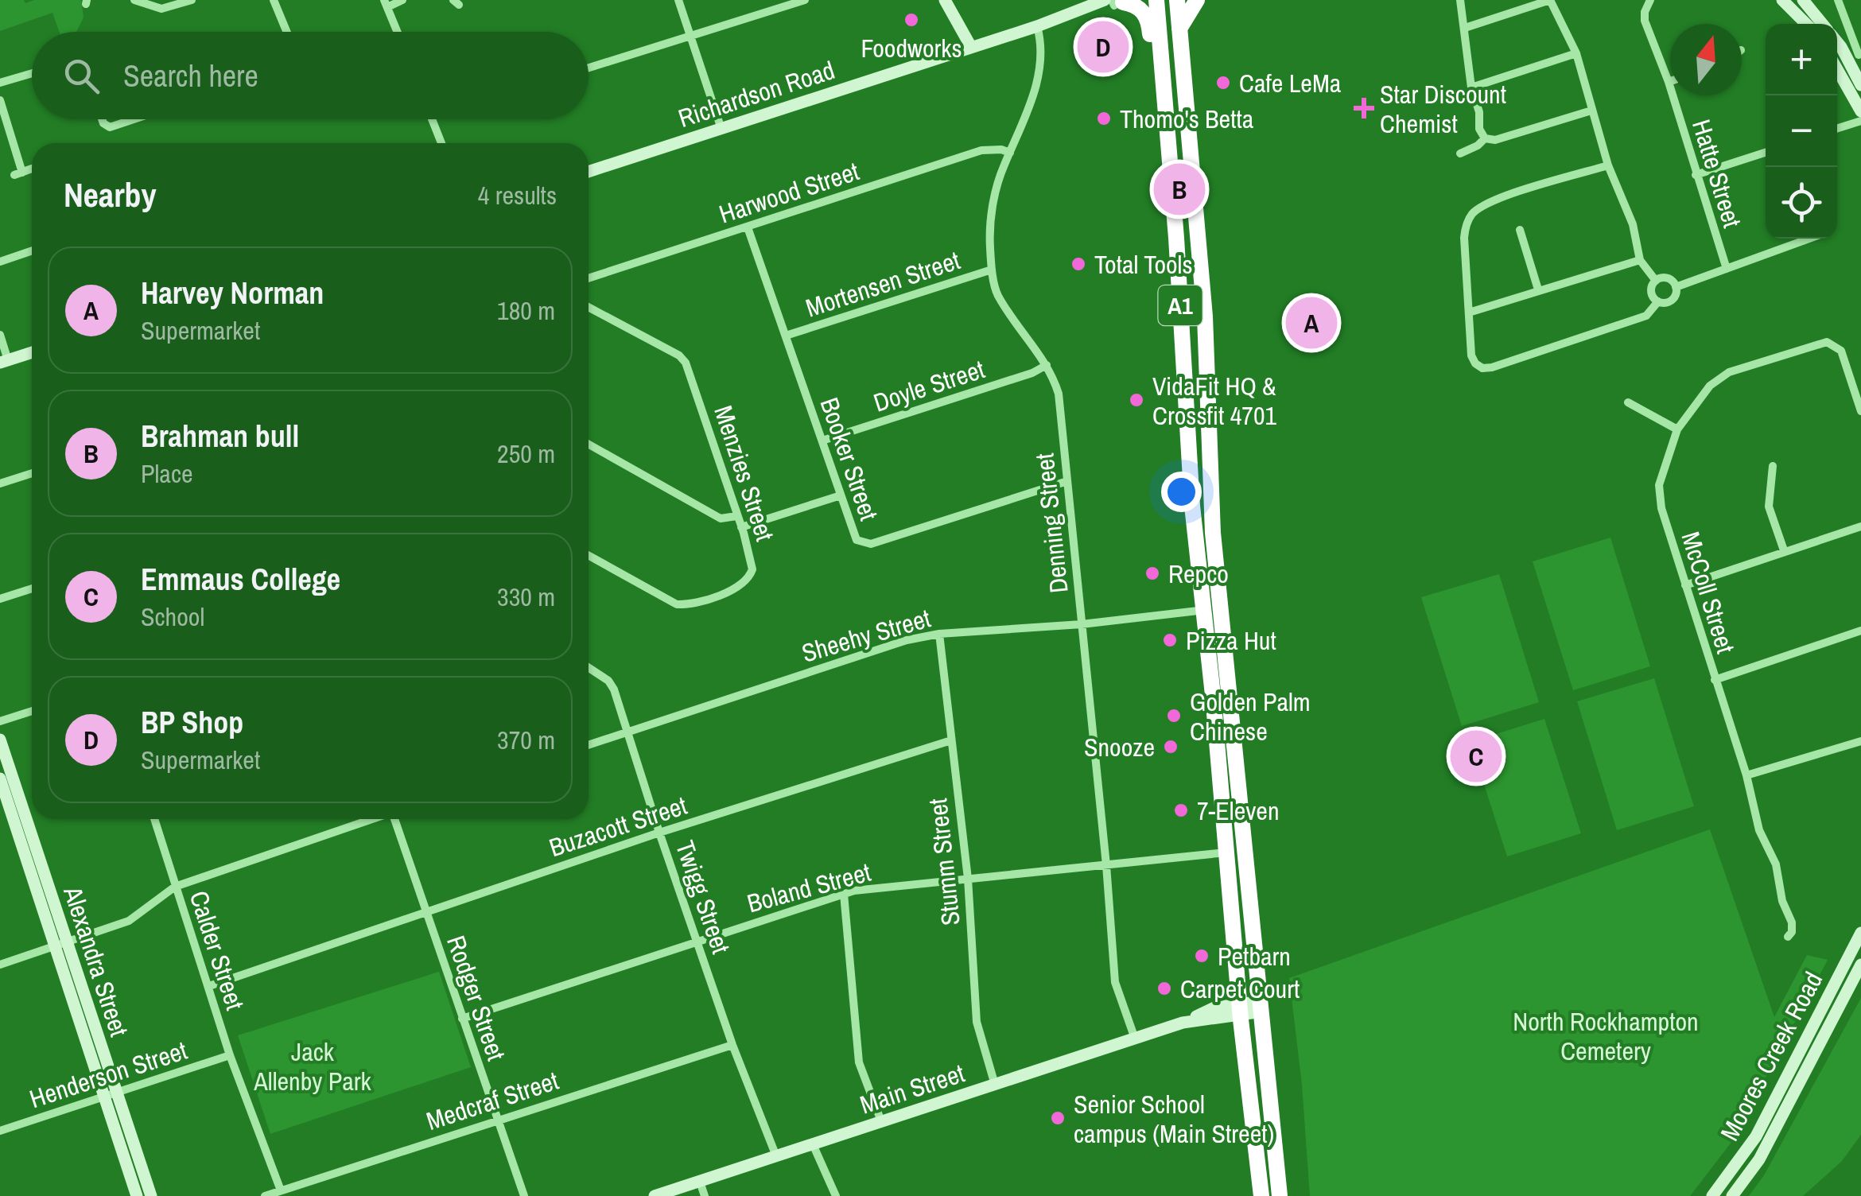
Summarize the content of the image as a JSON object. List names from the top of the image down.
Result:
{
  "streets": {
    "highway": ["A1"],
    "main road": [
      "Richardson Road",
      "Alexandra Street",
      "Moores Creek Road",
      "Main Street"
    ],
    "street": [
      "Hatte Street",
      "Harwood Street",
      "Mortensen Street",
      "Doyle Street",
      "Booker Street",
      "Menzies Street",
      "Denning Street",
      "McColl Street",
      "Sheehy Street",
      "Buzacott Street",
      "Stumm Street",
      "Boland Street",
      "Twigg Street",
      "Calder Street",
      "Rodger Street",
      "Henderson Street",
      "Medcraf Street"
    ]
  },
  "crossings": [
    ["Richardson Road", "Denning Street"],
    ["Harwood Street", "Booker Street"],
    ["Harwood Street", "Denning Street"],
    ["Mortensen Street", "Booker Street"],
    ["Mortensen Street", "Denning Street"],
    ["A1", "Sheehy Street"],
    ["A1", "Boland Street"],
    ["A1", "Main Street"],
    ["Doyle Street", "Booker Street"],
    ["Doyle Street", "Denning Street"],
    ["Booker Street", "Denning Street"],
    ["Denning Street", "Sheehy Street"],
    ["Denning Street", "Boland Street"],
    ["Denning Street", "Main Street"],
    ["Sheehy Street", "Stumm Street"],
    ["Sheehy Street", "Twigg Street"],
    ["Buzacott Street", "Stumm Street"],
    ["Buzacott Street", "Twigg Street"],
    ["Buzacott Street", "Calder Street"],
    ["Buzacott Street", "Rodger Street"],
    ["Stumm Street", "Boland Street"],
    ["Stumm Street", "Main Street"],
    ["Boland Street", "Twigg Street"],
    ["Boland Street", "Rodger Street"],
    ["Twigg Street", "Main Street"],
    ["Twigg Street", "Medcraf Street"],
    ["Calder Street", "Henderson Street"],
    ["Calder Street", "Medcraf Street"],
    ["Alexandra Street", "Henderson Street"],
    ["Rodger Street", "Medcraf Street"]
  ],
  "parks": ["North Rockhampton Cemetery", "Jack Allenby Park"],
  "places": {
    "other": [
      "Foodworks",
      "Cafe LeMa",
      "Thomo's Betta",
      "Total Tools",
      "VidaFit HQ & Crossfit 4701",
      "Repco",
      "Pizza Hut",
      "Golden Palm Chinese",
      "Snooze",
      "7-Eleven",
      "Petbarn",
      "Carpet Court",
      "Senior School campus (Main Street)"
    ],
    "health": ["Star Discount Chemist"]
  },
  "north": "top",
  "page": {
    "pins": [
      "D",
      "B",
      "A",
      "C"
    ],
    "map_buttons": ["+", "−"],
    "search": "Search here",
    "heading": ["Nearby", "4 results"],
    "list": [
      {
        "mark": "A",
        "name": "Harvey Norman",
        "note": "Supermarket",
        "value": "180 m"
      },
      {
        "mark": "B",
        "name": "Brahman bull",
        "note": "Place",
        "value": "250 m"
      },
      {
        "mark": "C",
        "name": "Emmaus College",
        "note": "School",
        "value": "330 m"
      },
      {
        "mark": "D",
        "name": "BP Shop",
        "note": "Supermarket",
        "value": "370 m"
      }
    ]
  }
}
